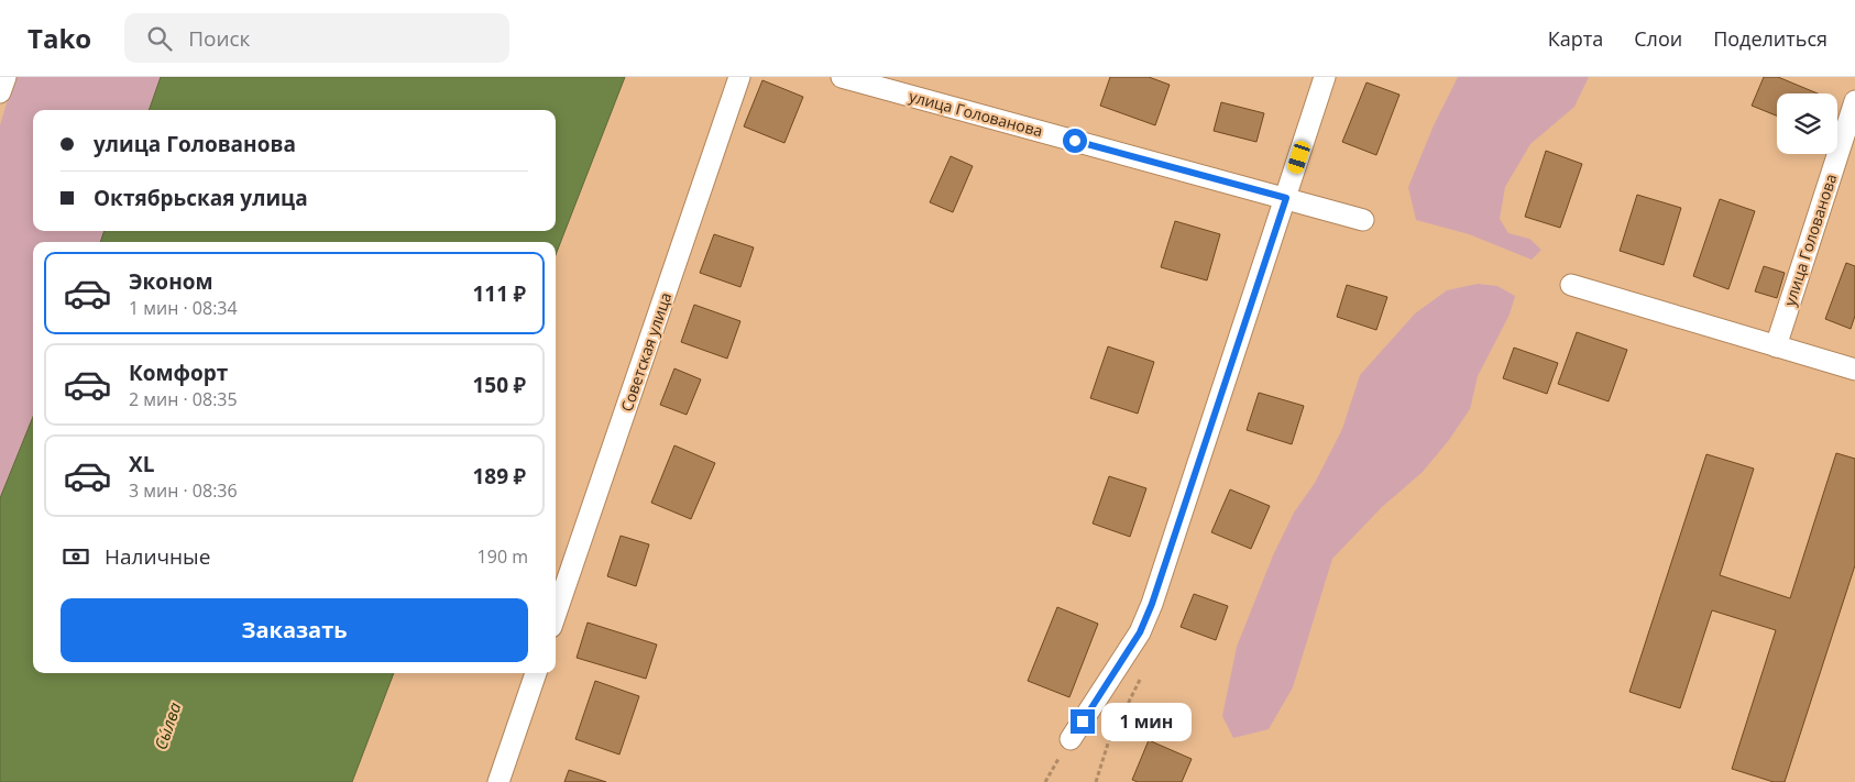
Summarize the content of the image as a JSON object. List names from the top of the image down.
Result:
{
  "streets": {
    "street": ["улица Голованова", "Советская улица"]
  },
  "water": ["Сы́лва"],
  "page": {
    "header": "Tako",
    "search": "Поиск",
    "nav": ["Карта", "Слои", "Поделиться"],
    "banner": ["улица Голованова", "Октябрьская улица"],
    "list": [
      {
        "name": "Эконом",
        "note": "1 мин · 08:34",
        "value": "111 ₽"
      },
      {
        "name": "Комфорт",
        "note": "2 мин · 08:35",
        "value": "150 ₽"
      },
      {
        "name": "XL",
        "note": "3 мин · 08:36",
        "value": "189 ₽"
      }
    ],
    "pay": ["Наличные", "190 m"],
    "buttons": "Заказать",
    "bubble": "1 мин"
  }
}
